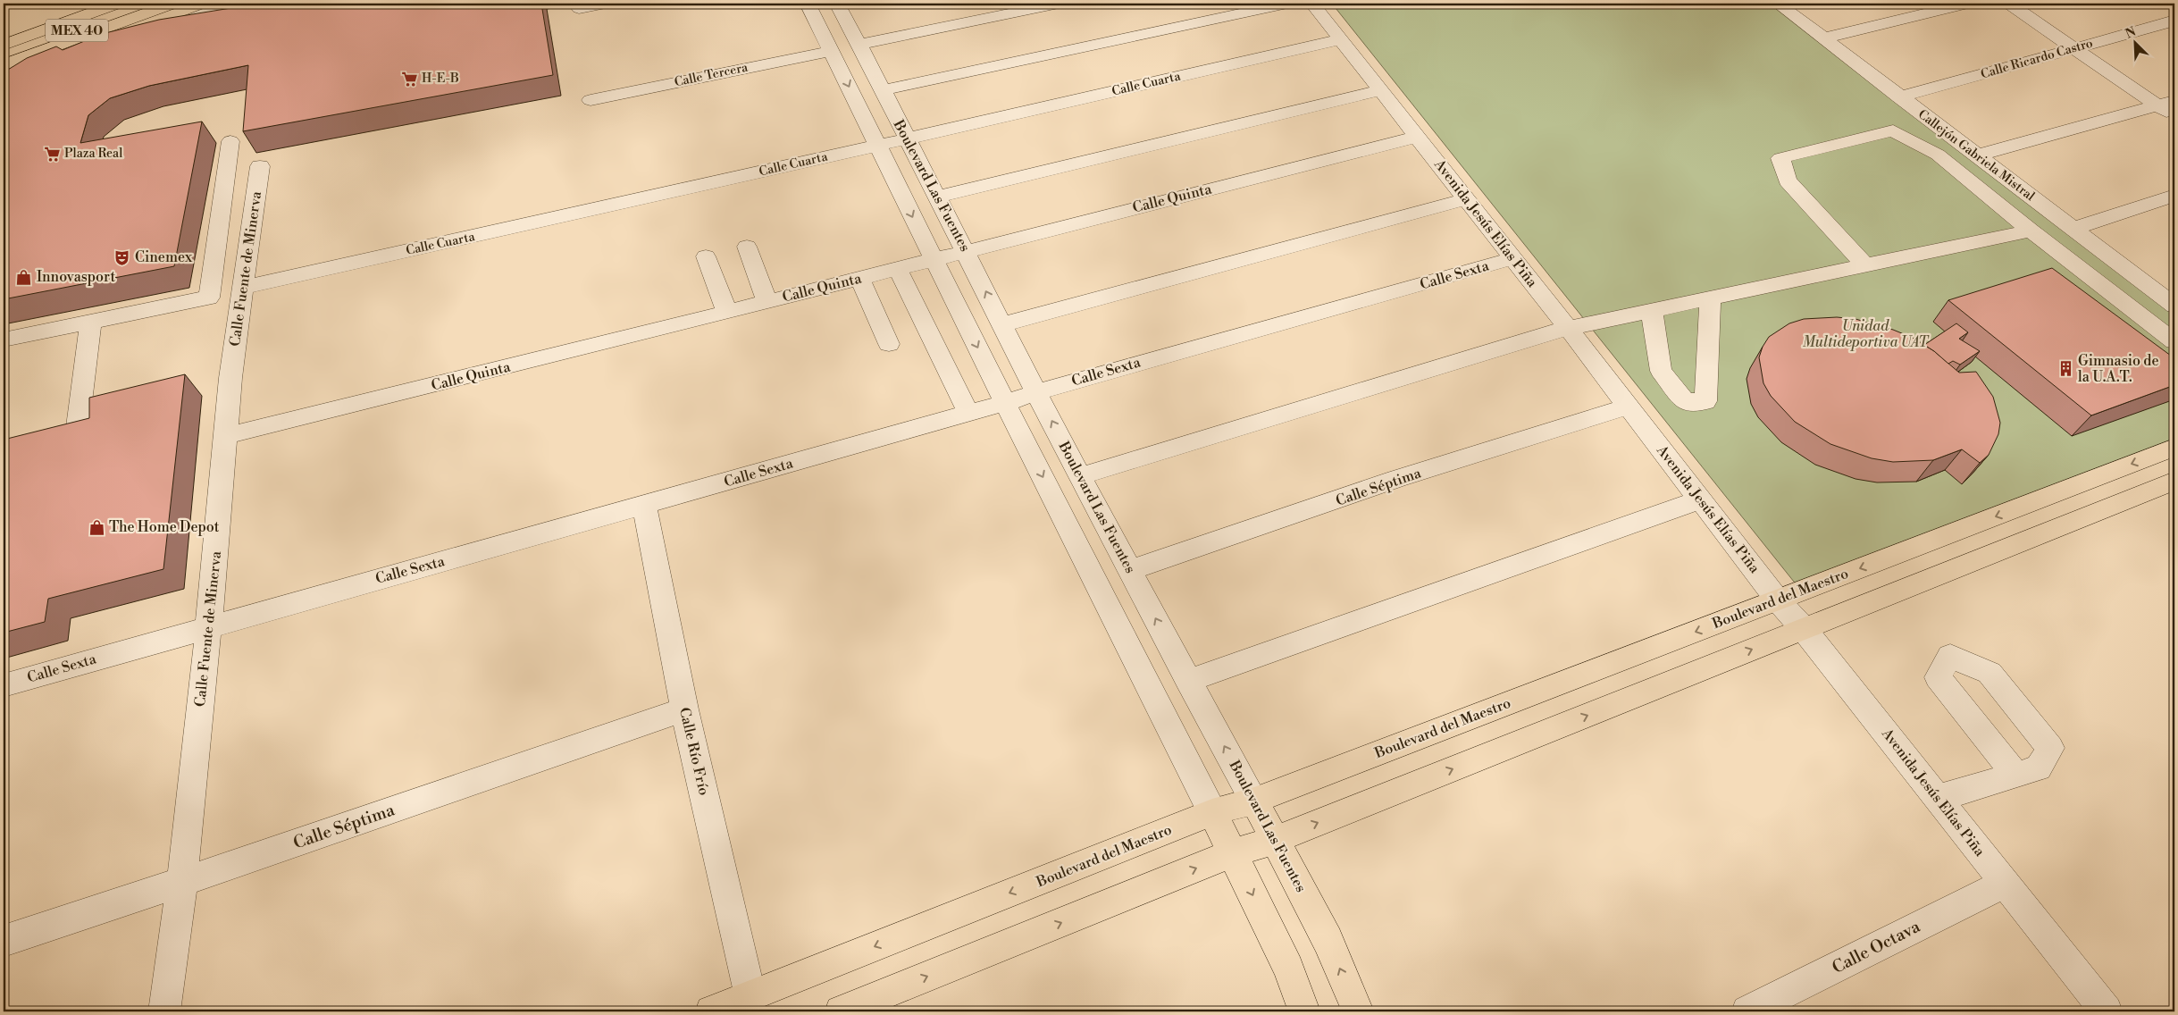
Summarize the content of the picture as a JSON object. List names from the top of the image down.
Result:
{
  "streets": {
    "main road": ["MEX 40", "Boulevard Las Fuentes", "Boulevard del Maestro"],
    "street": [
      "Calle Ricardo Castro",
      "Calle Tercera",
      "Calle Cuarta",
      "Callejón Gabriela Mistral",
      "Calle Quinta",
      "Avenida Jesús Elías Piña",
      "Calle Fuente de Minerva",
      "Calle Sexta",
      "Calle Séptima",
      "Calle Río Frío",
      "Calle Octava"
    ]
  },
  "crossings": [
    ["Calle Ricardo Castro", "Callejón Gabriela Mistral"],
    ["Calle Tercera", "Boulevard Las Fuentes"],
    ["Calle Cuarta", "Boulevard Las Fuentes"],
    ["Calle Cuarta", "Avenida Jesús Elías Piña"],
    ["Calle Cuarta", "Calle Fuente de Minerva"],
    ["Boulevard Las Fuentes", "Calle Quinta"],
    ["Boulevard Las Fuentes", "Calle Sexta"],
    ["Boulevard Las Fuentes", "Calle Séptima"],
    ["Boulevard Las Fuentes", "Boulevard del Maestro"],
    ["Calle Quinta", "Avenida Jesús Elías Piña"],
    ["Calle Quinta", "Calle Fuente de Minerva"],
    ["Avenida Jesús Elías Piña", "Calle Sexta"],
    ["Avenida Jesús Elías Piña", "Calle Séptima"],
    ["Avenida Jesús Elías Piña", "Boulevard del Maestro"],
    ["Avenida Jesús Elías Piña", "Calle Octava"],
    ["Calle Fuente de Minerva", "Calle Sexta"],
    ["Calle Fuente de Minerva", "Calle Séptima"],
    ["Calle Sexta", "Calle Río Frío"],
    ["Calle Séptima", "Calle Río Frío"],
    ["Boulevard del Maestro", "Calle Río Frío"]
  ],
  "parks": ["Unidad Multideportiva UAT"],
  "places": {
    "supermarket": ["H-E-B", "Plaza Real"],
    "theatre": ["Cinemex"],
    "shop": ["Innovasport", "The Home Depot"],
    "building": ["Gimnasio de la U.A.T."]
  },
  "north": "top left"
}
